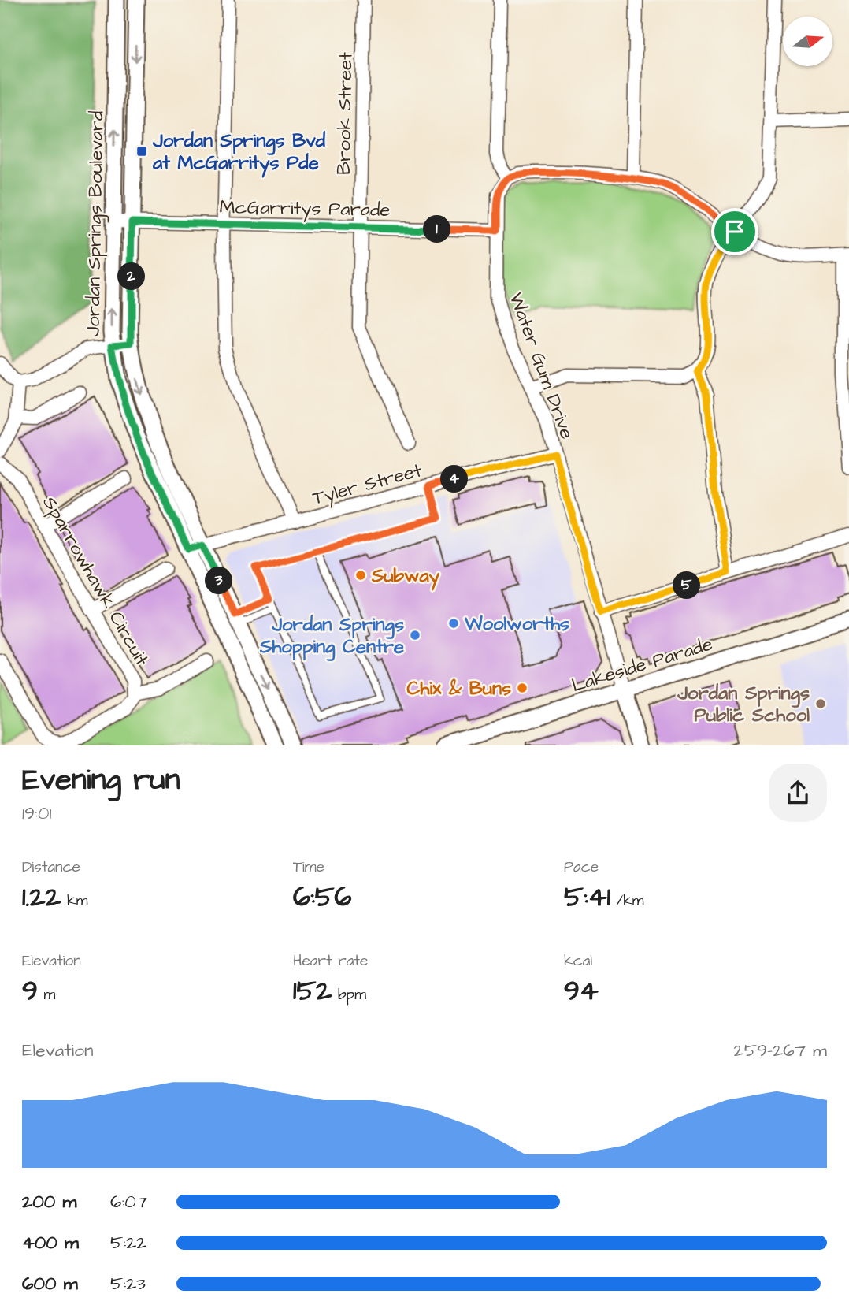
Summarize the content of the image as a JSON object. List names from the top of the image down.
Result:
{
  "streets": {
    "street": [
      "Brook Street",
      "McGarritys Parade",
      "Jordan Springs Boulevard",
      "Water Gum Drive",
      "Tyler Street",
      "Sparrowhawk Circuit",
      "Lakeside Parade"
    ]
  },
  "crossings": [
    ["Brook Street", "McGarritys Parade"],
    ["McGarritys Parade", "Jordan Springs Boulevard"],
    ["McGarritys Parade", "Water Gum Drive"],
    ["Jordan Springs Boulevard", "Tyler Street"],
    ["Water Gum Drive", "Tyler Street"],
    ["Water Gum Drive", "Lakeside Parade"]
  ],
  "places": {
    "transit": ["Jordan Springs Bvd at McGarritys Pde"],
    "other": [
      "Subway",
      "Woolworths",
      "Jordan Springs Shopping Centre",
      "Chix & Buns",
      "Jordan Springs Public School"
    ]
  },
  "north": "right",
  "page": {
    "pins": [
      "1",
      "2",
      "4",
      "3",
      "5"
    ],
    "heading": ["Evening run", "19:01"],
    "stats": [
      ["Distance", "1.22 km"],
      ["Time", "6:56"],
      ["Pace", "5:41 /km"],
      ["Elevation", "9 m"],
      ["Heart rate", "152 bpm"],
      ["kcal", "94"]
    ],
    "chart": ["Elevation", "259–267 m"],
    "list": [
      {
        "name": "200 m",
        "note": "6:07"
      },
      {
        "name": "400 m",
        "note": "5:22"
      },
      {
        "name": "600 m",
        "note": "5:23"
      }
    ]
  }
}
